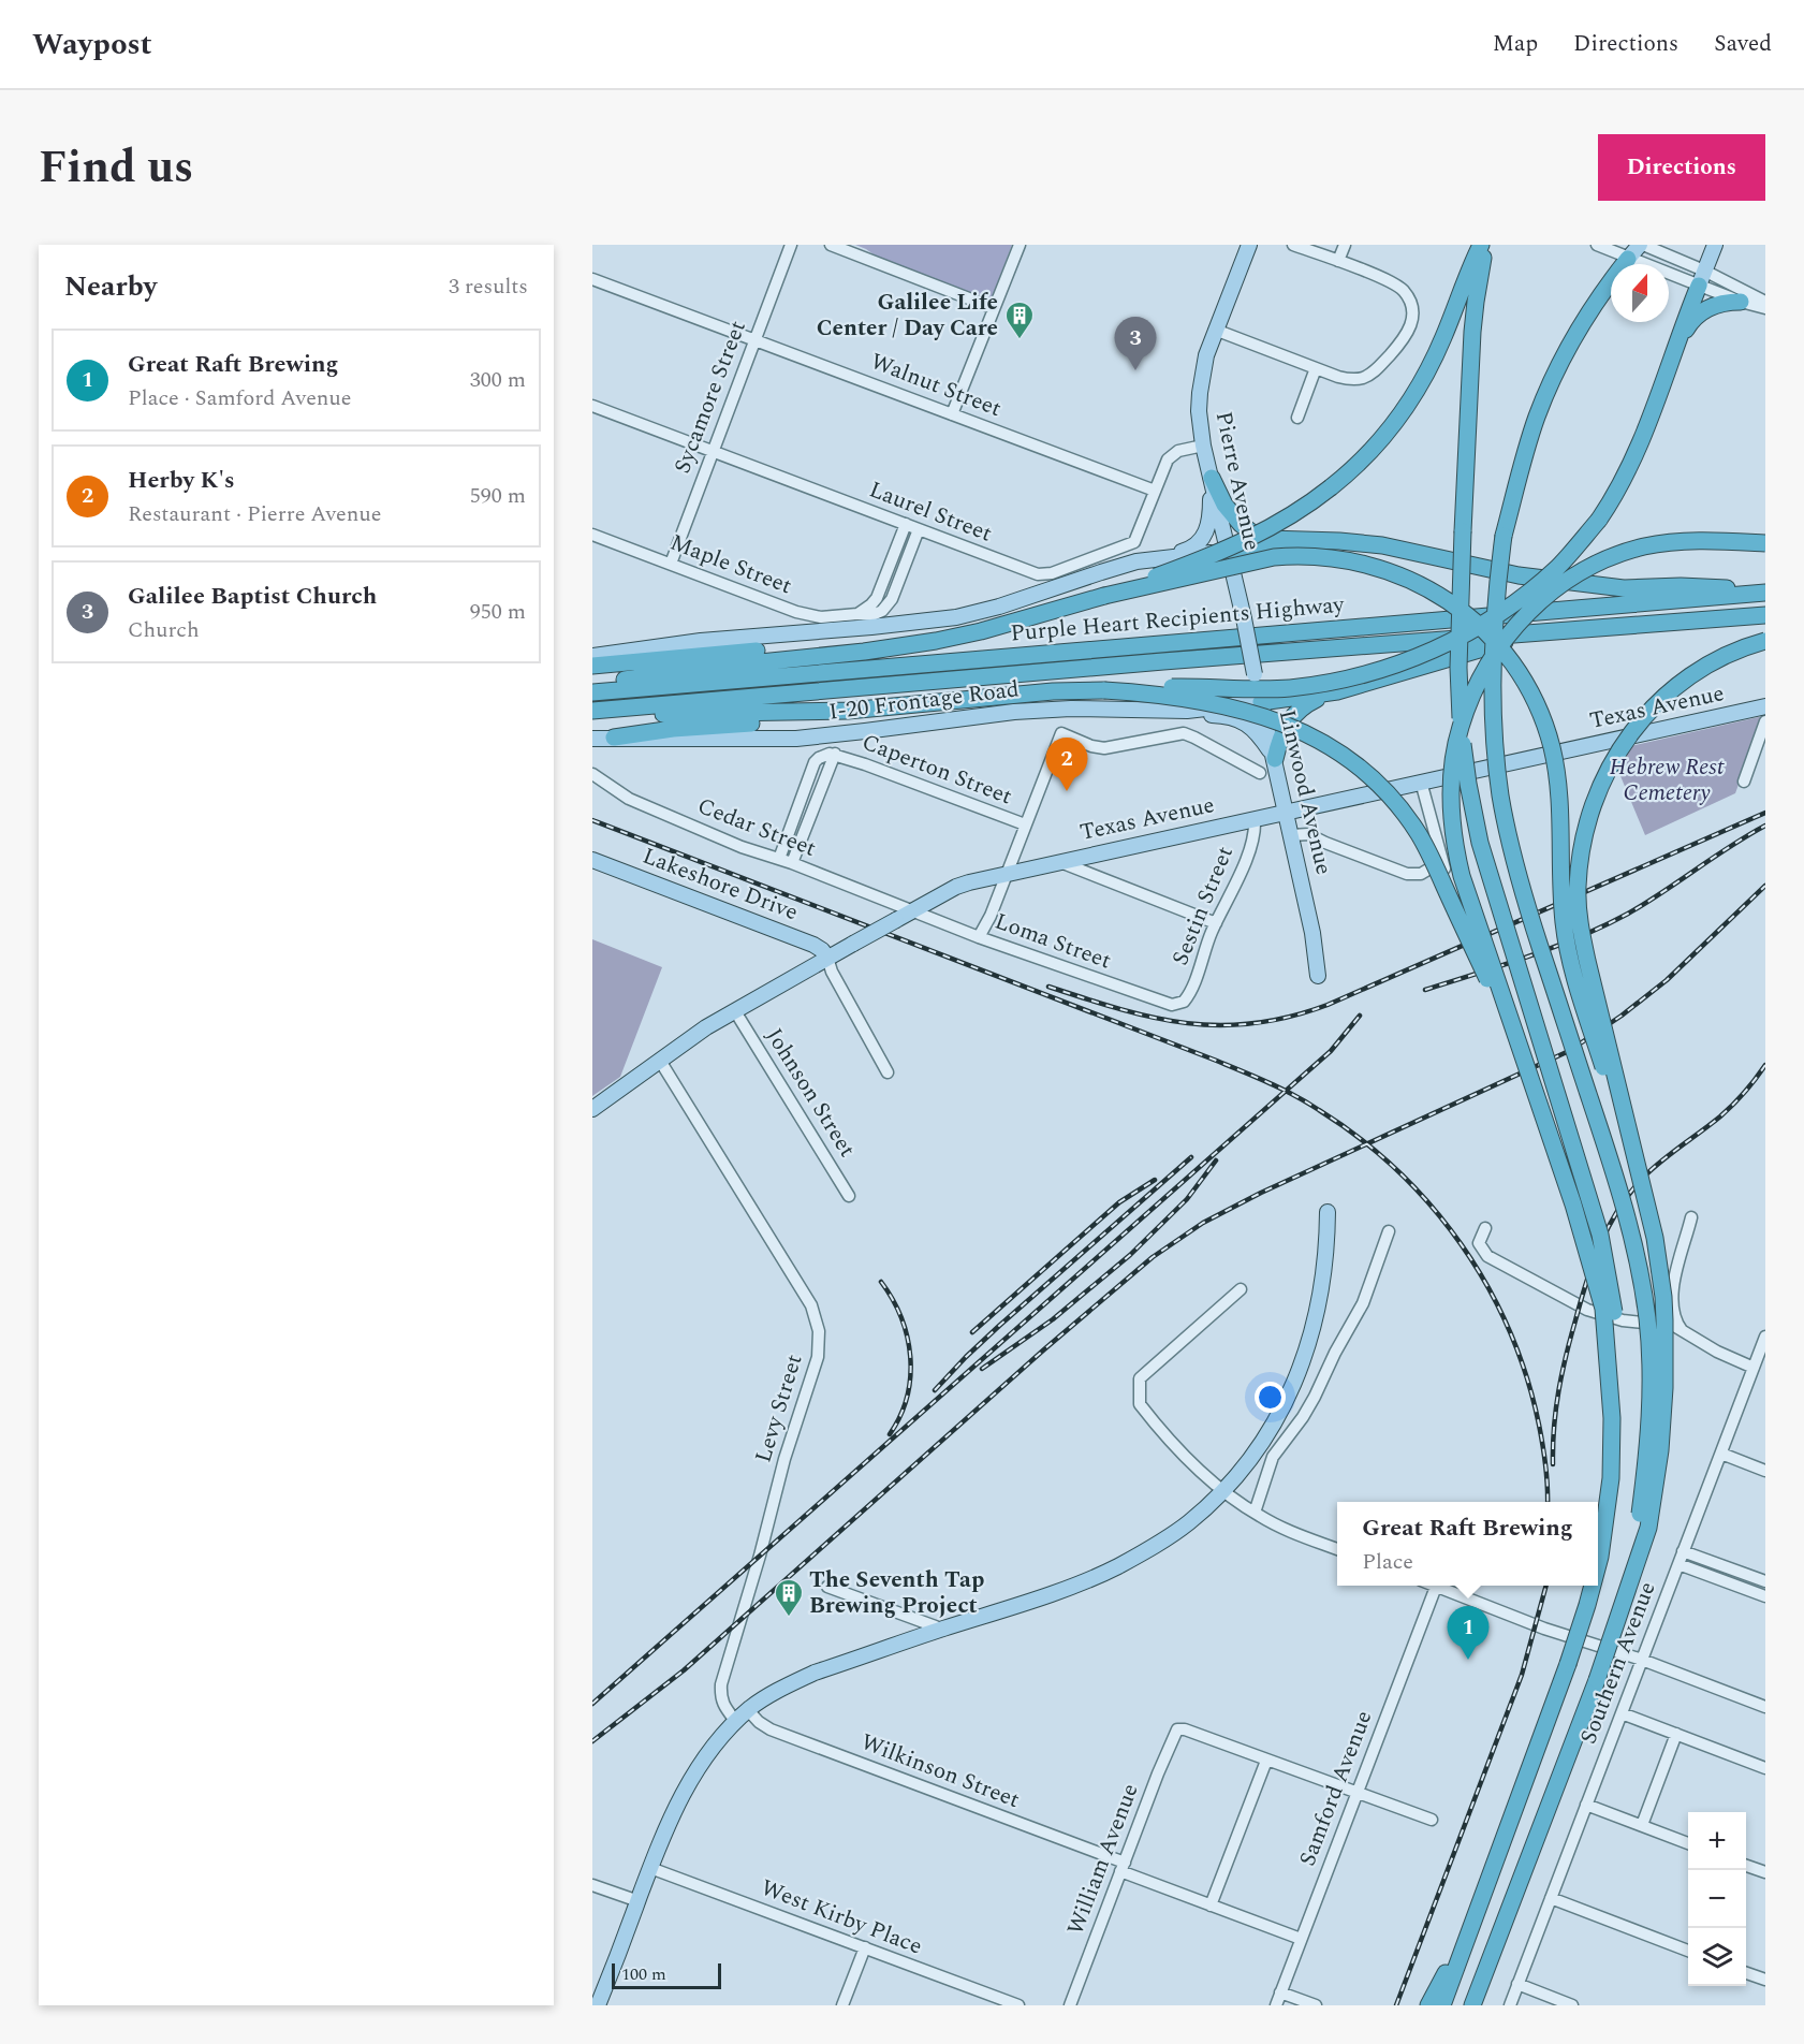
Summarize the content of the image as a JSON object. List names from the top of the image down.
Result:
{
  "streets": {
    "highway": ["Purple Heart Recipients Highway"],
    "main road": [
      "Pierre Avenue",
      "I-20 Frontage Road",
      "Texas Avenue",
      "Linwood Avenue",
      "Lakeshore Drive"
    ],
    "street": [
      "Walnut Street",
      "Sycamore Street",
      "Laurel Street",
      "Maple Street",
      "Caperton Street",
      "Cedar Street",
      "Sestin Street",
      "Loma Street",
      "Johnson Street",
      "Levy Street",
      "Southern Avenue",
      "Wilkinson Street",
      "Samford Avenue",
      "William Avenue",
      "West Kirby Place"
    ]
  },
  "crossings": [
    ["Walnut Street", "Sycamore Street"],
    ["Walnut Street", "Laurel Street"],
    ["Sycamore Street", "Laurel Street"],
    ["Sycamore Street", "Maple Street"],
    ["Pierre Avenue", "Laurel Street"],
    ["Pierre Avenue", "Linwood Avenue"],
    ["Laurel Street", "Maple Street"],
    ["I-20 Frontage Road", "Linwood Avenue"],
    ["Texas Avenue", "Linwood Avenue"],
    ["Texas Avenue", "Cedar Street"],
    ["Texas Avenue", "Lakeshore Drive"],
    ["Texas Avenue", "Sestin Street"],
    ["Texas Avenue", "Loma Street"],
    ["Texas Avenue", "Johnson Street"],
    ["Texas Avenue", "Levy Street"],
    ["Cedar Street", "Loma Street"],
    ["Sestin Street", "Loma Street"],
    ["Wilkinson Street", "Samford Avenue"],
    ["Wilkinson Street", "William Avenue"]
  ],
  "parks": ["Hebrew Rest Cemetery"],
  "places": {
    "building": ["Galilee Life Center / Day Care", "The Seventh Tap Brewing Project"]
  },
  "scale_bar": "100 m",
  "north": "top",
  "page": {
    "header": "Waypost",
    "nav": ["Map", "Directions", "Saved"],
    "title": "Find us",
    "buttons": "Directions",
    "heading": ["Nearby", "3 results"],
    "pins": ["3", "2", "1"],
    "list": [
      {
        "mark": "1",
        "name": "Great Raft Brewing",
        "note": "Place · Samford Avenue",
        "value": "300 m"
      },
      {
        "mark": "2",
        "name": "Herby K's",
        "note": "Restaurant · Pierre Avenue",
        "value": "590 m"
      },
      {
        "mark": "3",
        "name": "Galilee Baptist Church",
        "note": "Church",
        "value": "950 m"
      }
    ],
    "popup": ["Great Raft Brewing", "Place"],
    "map_buttons": ["+", "−"],
    "scale": "100 m"
  }
}
